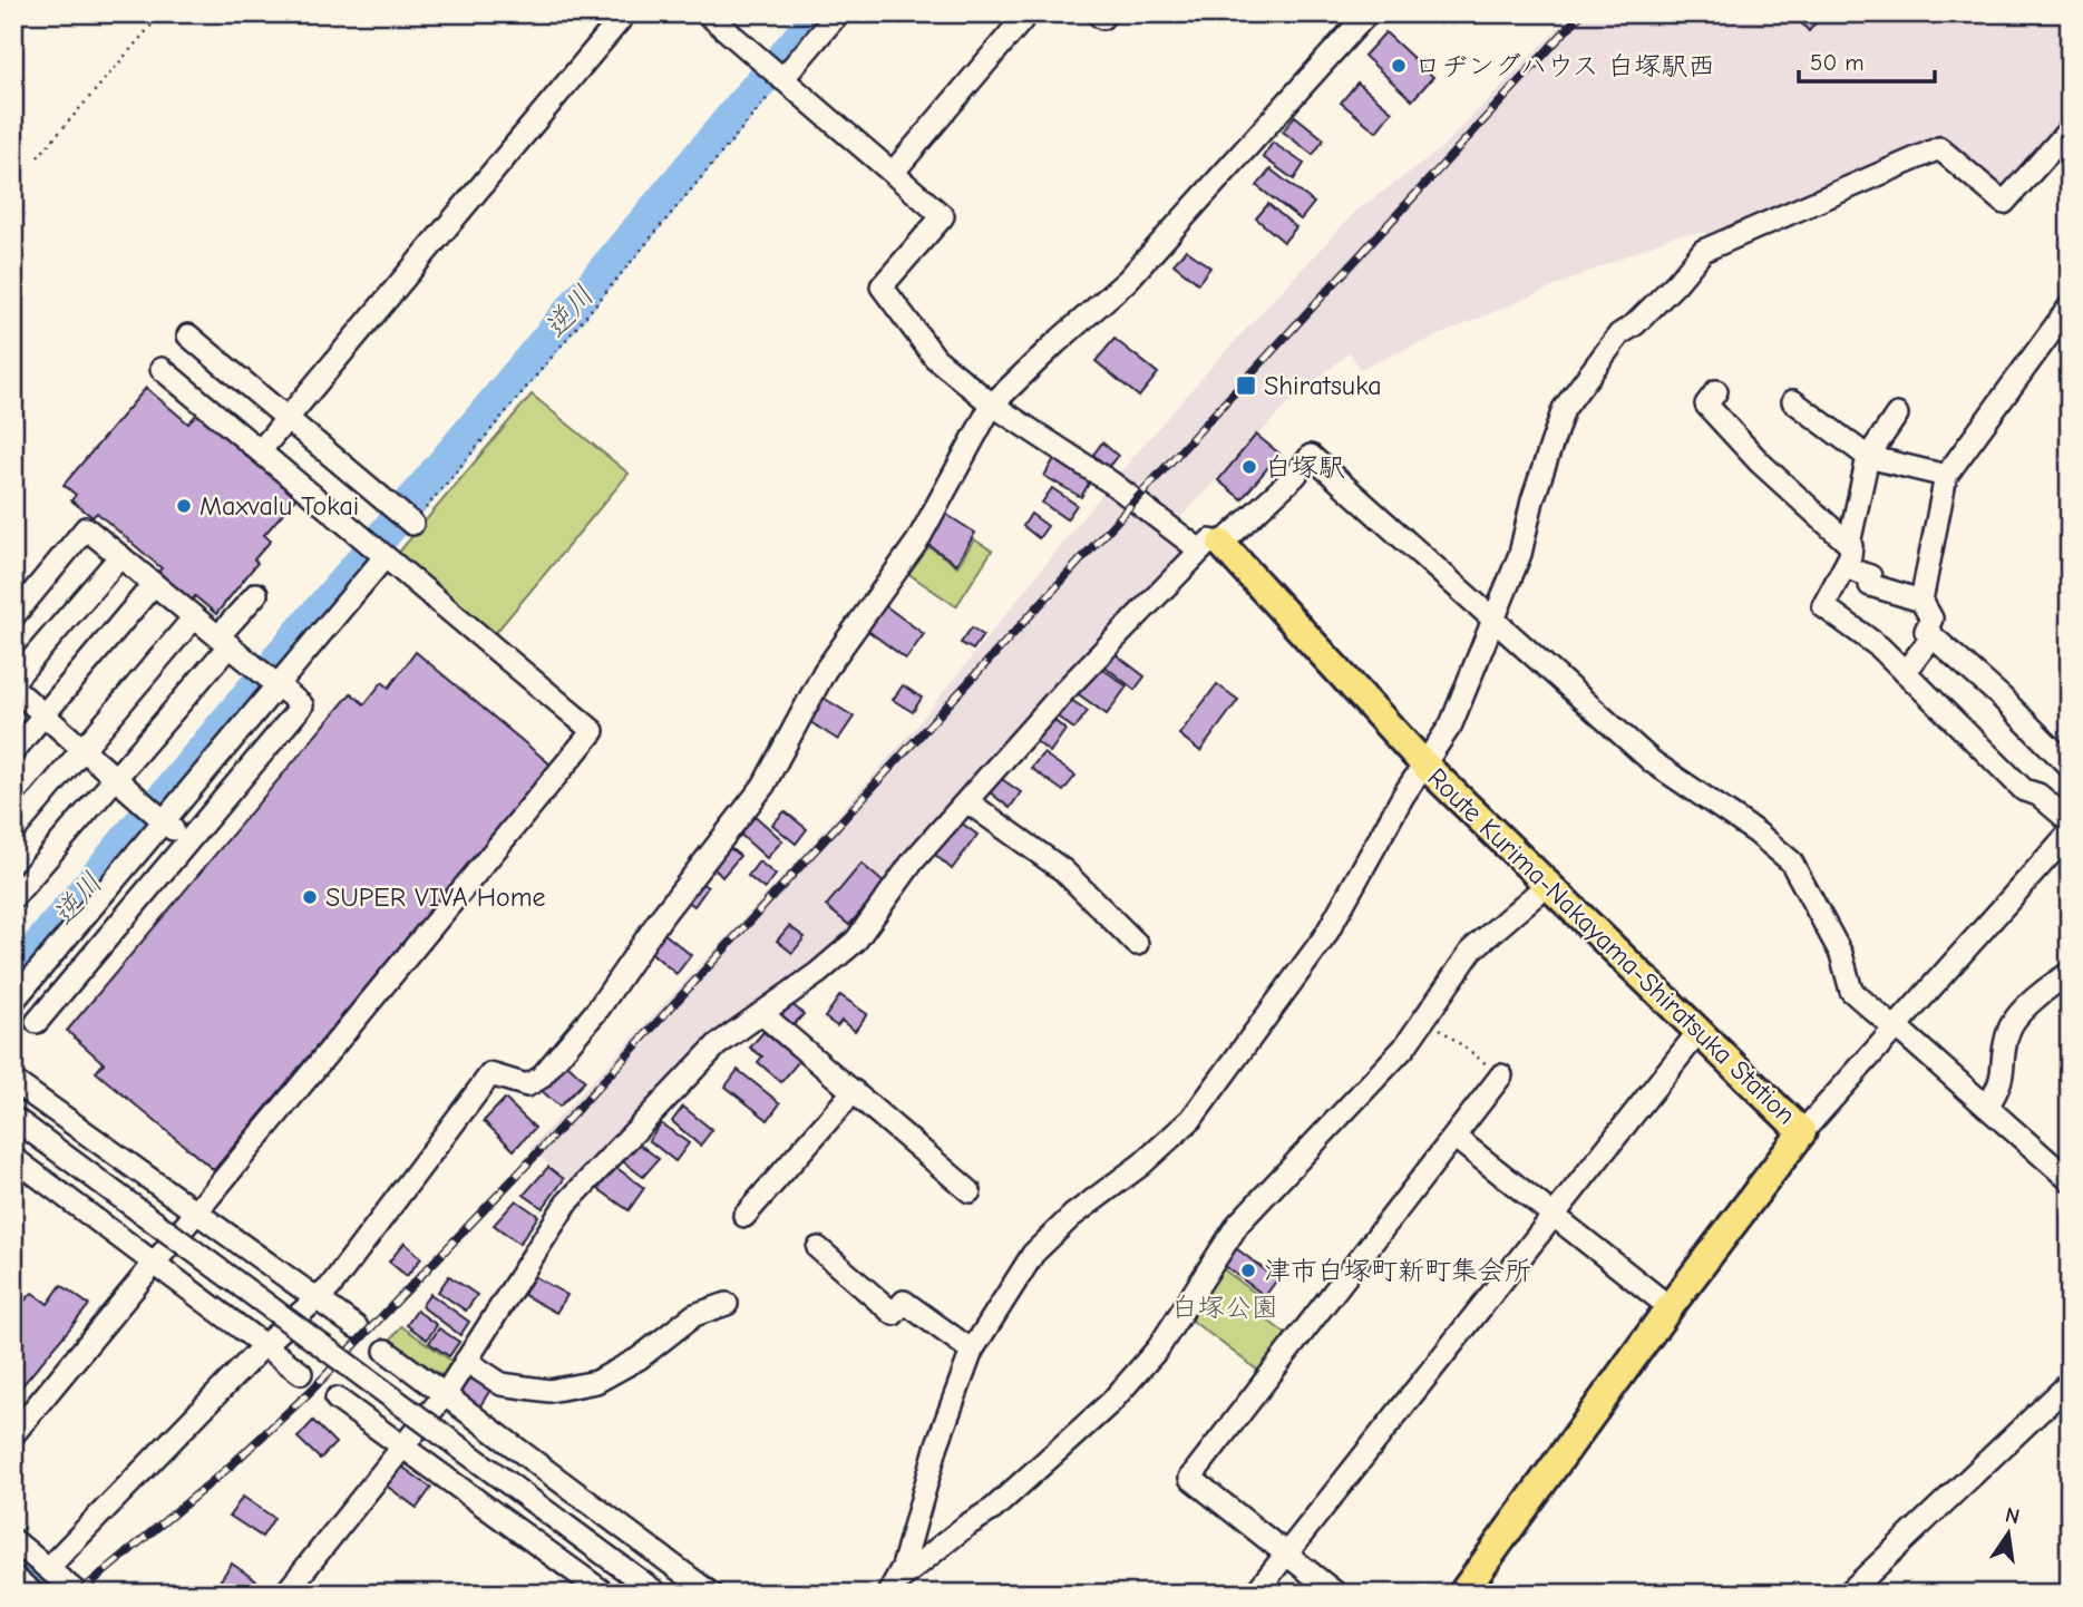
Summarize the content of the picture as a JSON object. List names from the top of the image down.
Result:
{
  "streets": {
    "main road": ["Route Kurima-Nakayama-Shiratsuka Station"]
  },
  "water": ["逆川"],
  "parks": ["白塚公園"],
  "places": {
    "other": [
      "ロヂングハウス 白塚駅西",
      "白塚駅",
      "Maxvalu Tokai",
      "SUPER VIVA Home",
      "津市白塚町新町集会所"
    ],
    "transit": ["Shiratsuka"]
  },
  "scale_bar": "50 m",
  "north": "top"
}
